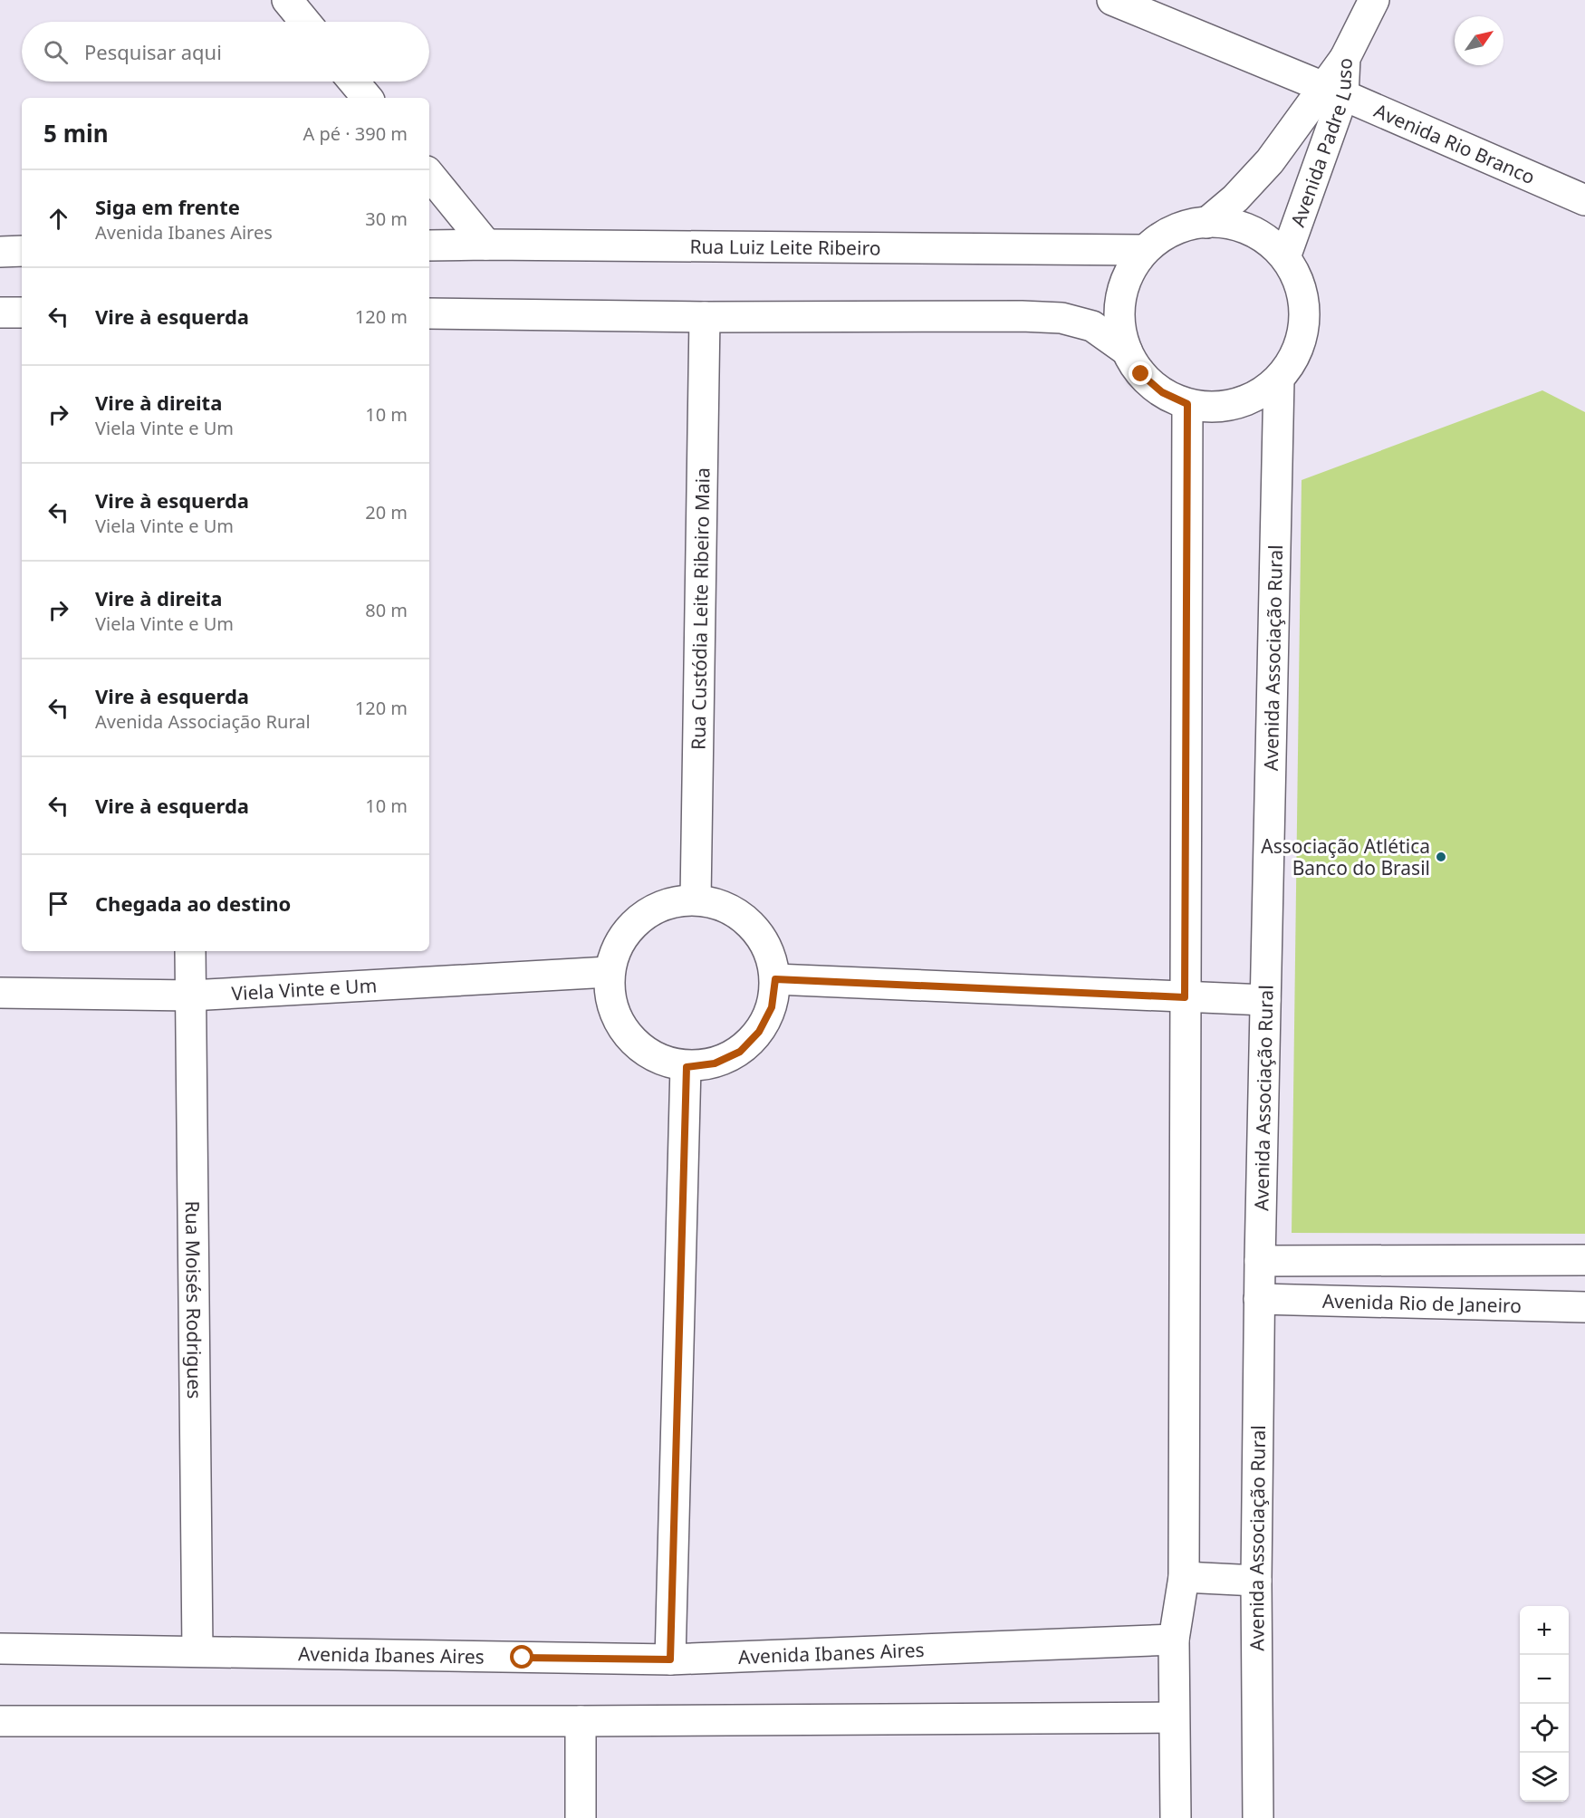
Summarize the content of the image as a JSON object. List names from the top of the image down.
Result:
{
  "streets": {
    "street": [
      "Avenida Padre Luso",
      "Avenida Rio Branco",
      "Rua Luiz Leite Ribeiro",
      "Rua Custódia Leite Ribeiro Maia",
      "Avenida Associação Rural",
      "Viela Vinte e Um",
      "Rua Moisés Rodrigues",
      "Avenida Rio de Janeiro",
      "Avenida Ibanes Aires"
    ]
  },
  "crossings": [
    ["Avenida Padre Luso", "Avenida Rio Branco"],
    ["Avenida Padre Luso", "Rua Luiz Leite Ribeiro"],
    ["Avenida Padre Luso", "Avenida Associação Rural"],
    ["Rua Luiz Leite Ribeiro", "Avenida Associação Rural"],
    ["Rua Custódia Leite Ribeiro Maia", "Viela Vinte e Um"],
    ["Avenida Associação Rural", "Avenida Rio de Janeiro"],
    ["Viela Vinte e Um", "Rua Moisés Rodrigues"],
    ["Rua Moisés Rodrigues", "Avenida Ibanes Aires"]
  ],
  "places": ["Associação Atlética Banco do Brasil"],
  "north": "top right",
  "page": {
    "search": "Pesquisar aqui",
    "heading": ["5 min", "A pé · 390 m"],
    "list": [
      ["Siga em frente", "Avenida Ibanes Aires", "30 m"],
      ["Vire à esquerda", "120 m"],
      ["Vire à direita", "Viela Vinte e Um", "10 m"],
      ["Vire à esquerda", "Viela Vinte e Um", "20 m"],
      ["Vire à direita", "Viela Vinte e Um", "80 m"],
      ["Vire à esquerda", "Avenida Associação Rural", "120 m"],
      ["Vire à esquerda", "10 m"],
      "Chegada ao destino"
    ],
    "map_buttons": ["+", "−"]
  }
}
